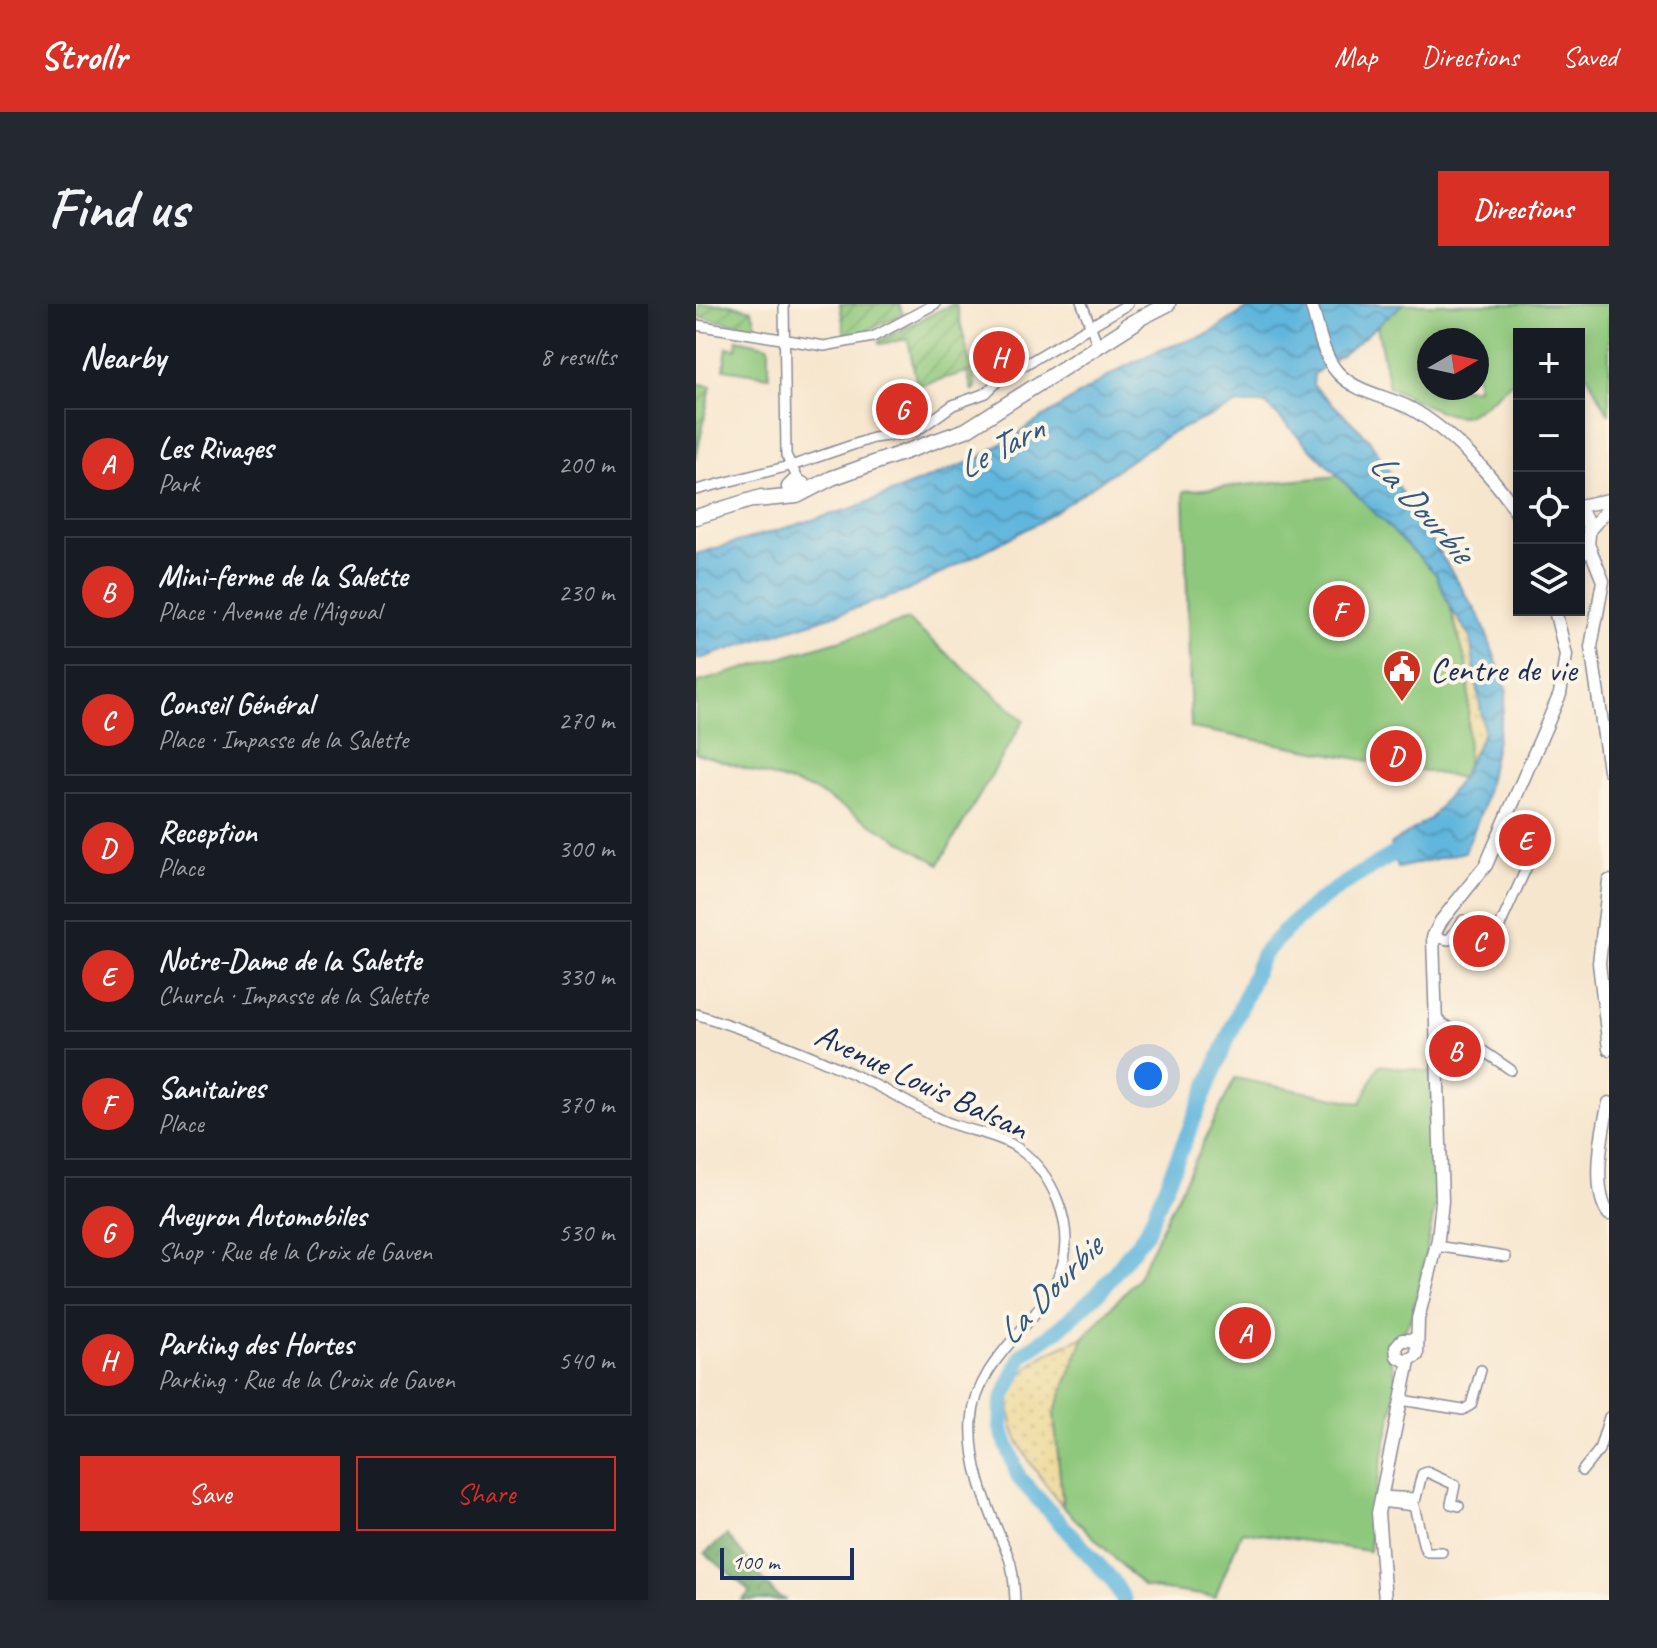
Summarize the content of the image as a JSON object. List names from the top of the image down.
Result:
{
  "streets": {
    "street": ["Avenue Louis Balsan"]
  },
  "water": ["Le Tarn", "La Dourbie"],
  "places": {
    "public building": ["Centre de vie"]
  },
  "scale_bar": "100 m",
  "north": "right",
  "page": {
    "header": "Strollr",
    "nav": ["Map", "Directions", "Saved"],
    "buttons": [
      "Directions",
      ["Save", "Share"]
    ],
    "title": "Find us",
    "heading": ["Nearby", "8 results"],
    "pins": [
      "H",
      "G",
      "F",
      "D",
      "E",
      "C",
      "B",
      "A"
    ],
    "map_buttons": ["+", "−"],
    "list": [
      {
        "mark": "A",
        "name": "Les Rivages",
        "note": "Park",
        "value": "200 m"
      },
      {
        "mark": "B",
        "name": "Mini-ferme de la Salette",
        "note": "Place · Avenue de l'Aigoual",
        "value": "230 m"
      },
      {
        "mark": "C",
        "name": "Conseil Général",
        "note": "Place · Impasse de la Salette",
        "value": "270 m"
      },
      {
        "mark": "D",
        "name": "Reception",
        "note": "Place",
        "value": "300 m"
      },
      {
        "mark": "E",
        "name": "Notre-Dame de la Salette",
        "note": "Church · Impasse de la Salette",
        "value": "330 m"
      },
      {
        "mark": "F",
        "name": "Sanitaires",
        "note": "Place",
        "value": "370 m"
      },
      {
        "mark": "G",
        "name": "Aveyron Automobiles",
        "note": "Shop · Rue de la Croix de Gaven",
        "value": "530 m"
      },
      {
        "mark": "H",
        "name": "Parking des Hortes",
        "note": "Parking · Rue de la Croix de Gaven",
        "value": "540 m"
      }
    ],
    "scale": "100 m"
  }
}
